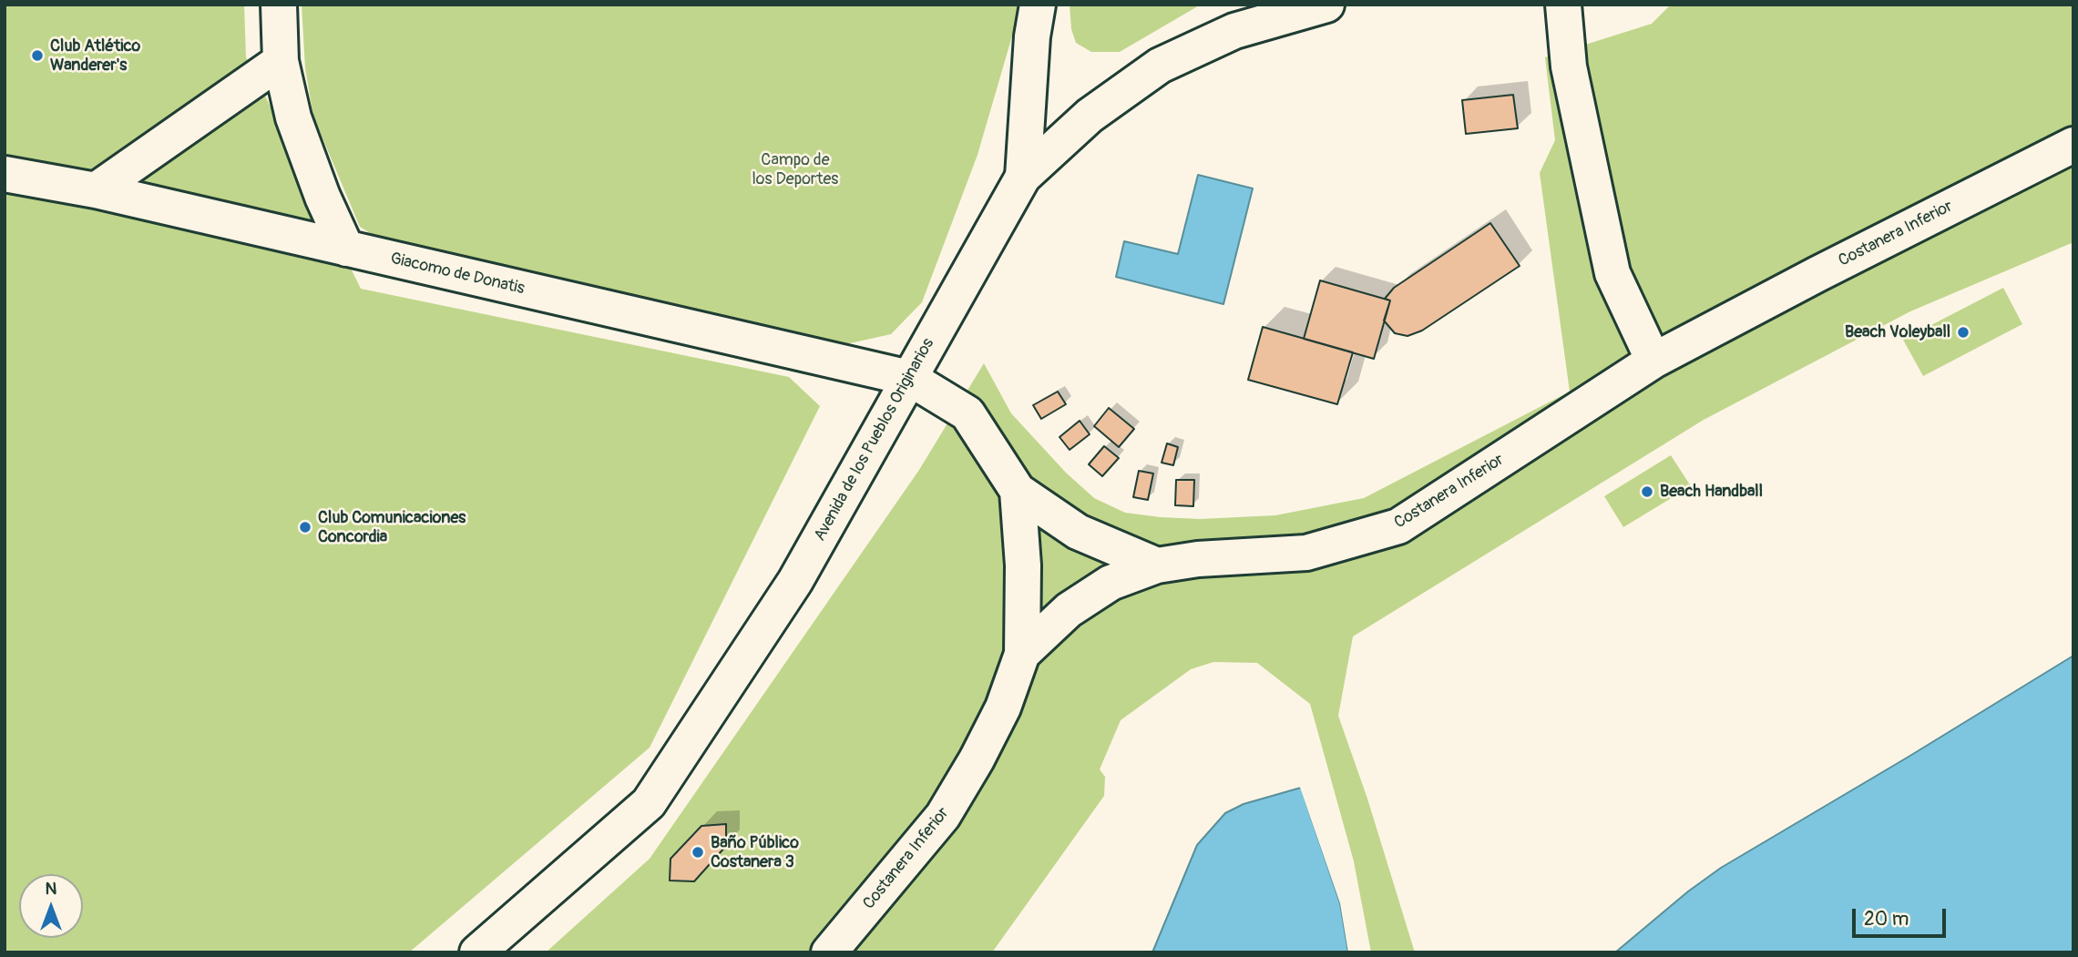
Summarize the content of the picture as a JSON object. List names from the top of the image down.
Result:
{
  "streets": {
    "street": ["Costanera Inferior", "Giacomo de Donatis", "Avenida de los Pueblos Originarios"]
  },
  "crossings": [
    ["Giacomo de Donatis", "Avenida de los Pueblos Originarios"]
  ],
  "parks": ["Campo de los Deportes"],
  "places": [
    "Club Atlético Wanderer's",
    "Beach Voleyball",
    "Beach Handball",
    "Club Comunicaciones Concordia",
    "Baño Público Costanera 3"
  ],
  "scale_bar": "20 m",
  "north": "top"
}
